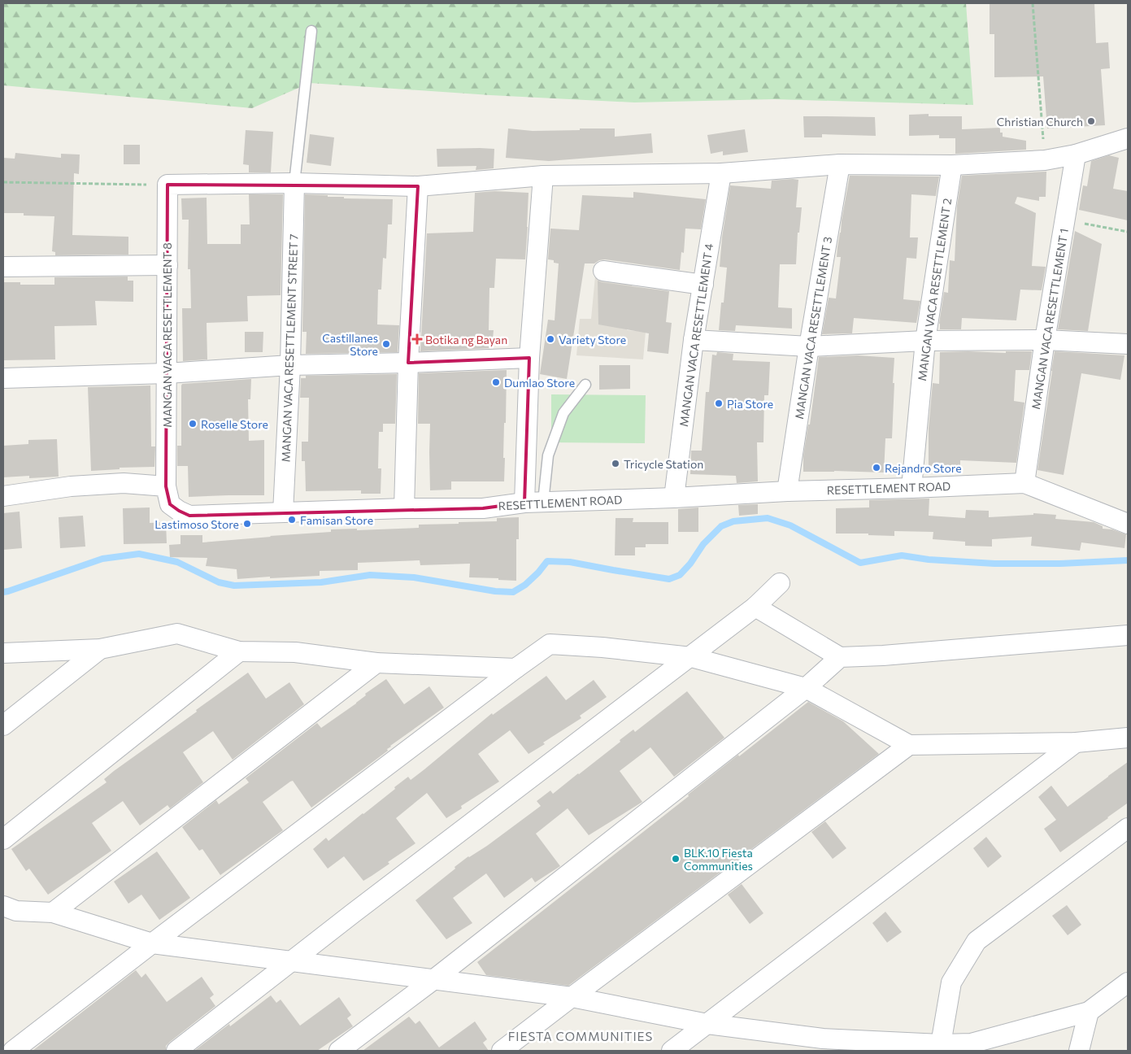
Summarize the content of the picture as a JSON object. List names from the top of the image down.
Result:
{
  "streets": {
    "street": [
      "MANGAN VACA RESETTLEMENT 2",
      "MANGAN VACA RESETTLEMENT 1",
      "MANGAN VACA RESETTLEMENT 3",
      "MANGAN VACA RESETTLEMENT 8",
      "MANGAN VACA RESETTLEMENT 4",
      "MANGAN VACA RESETTLEMENT STREET 7",
      "RESETTLEMENT ROAD"
    ]
  },
  "crossings": [
    ["MANGAN VACA RESETTLEMENT 2", "RESETTLEMENT ROAD"],
    ["MANGAN VACA RESETTLEMENT 1", "RESETTLEMENT ROAD"],
    ["MANGAN VACA RESETTLEMENT 3", "RESETTLEMENT ROAD"],
    ["MANGAN VACA RESETTLEMENT 8", "RESETTLEMENT ROAD"],
    ["MANGAN VACA RESETTLEMENT 4", "RESETTLEMENT ROAD"],
    ["MANGAN VACA RESETTLEMENT STREET 7", "RESETTLEMENT ROAD"]
  ],
  "districts": ["FIESTA COMMUNITIES"],
  "places": {
    "other": [
      "Christian Church",
      "Variety Store",
      "Castillanes Store",
      "Dumlao Store",
      "Pia Store",
      "Roselle Store",
      "Tricycle Station",
      "Rejandro Store",
      "Famisan Store",
      "Lastimoso Store",
      "BLK.10 Fiesta Communities"
    ],
    "health": ["Botika ng Bayan"]
  }
}
